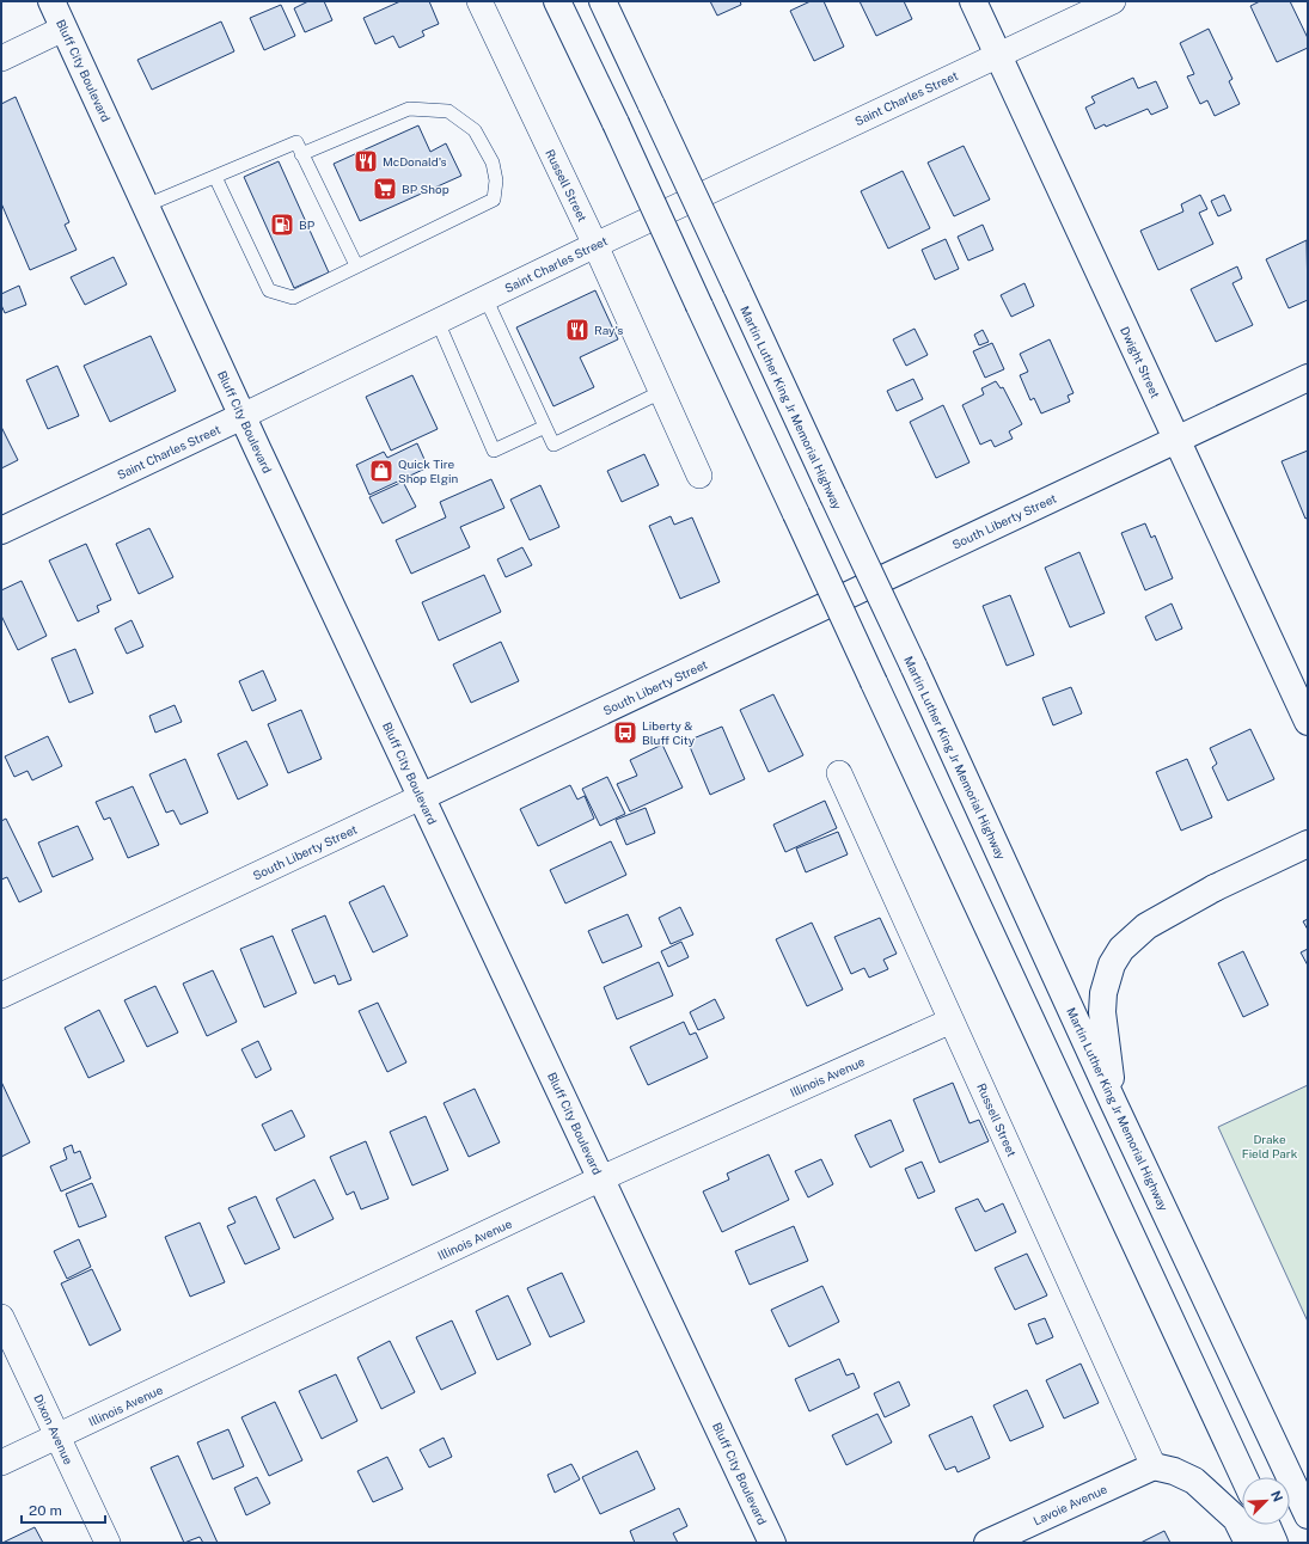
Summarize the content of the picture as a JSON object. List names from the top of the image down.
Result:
{
  "streets": {
    "main road": [
      "Bluff City Boulevard",
      "Saint Charles Street",
      "Dwight Street",
      "Martin Luther King Jr Memorial Highway",
      "South Liberty Street",
      "Lavoie Avenue"
    ],
    "street": ["Russell Street", "Illinois Avenue", "Dixon Avenue"]
  },
  "crossings": [
    ["Bluff City Boulevard", "Saint Charles Street"],
    ["Bluff City Boulevard", "South Liberty Street"],
    ["Bluff City Boulevard", "Illinois Avenue"],
    ["Saint Charles Street", "Russell Street"],
    ["Saint Charles Street", "Dwight Street"],
    ["Russell Street", "Illinois Avenue"],
    ["Russell Street", "Lavoie Avenue"],
    ["Dwight Street", "South Liberty Street"],
    ["Illinois Avenue", "Dixon Avenue"]
  ],
  "parks": ["Drake Field Park"],
  "places": {
    "restaurant": ["McDonald's", "Ray's"],
    "supermarket": ["BP Shop"],
    "fuel station": ["BP"],
    "shop": ["Quick Tire Shop Elgin"],
    "bus stop": ["Liberty & Bluff City"]
  },
  "scale_bar": "20 m",
  "north": "top right"
}
